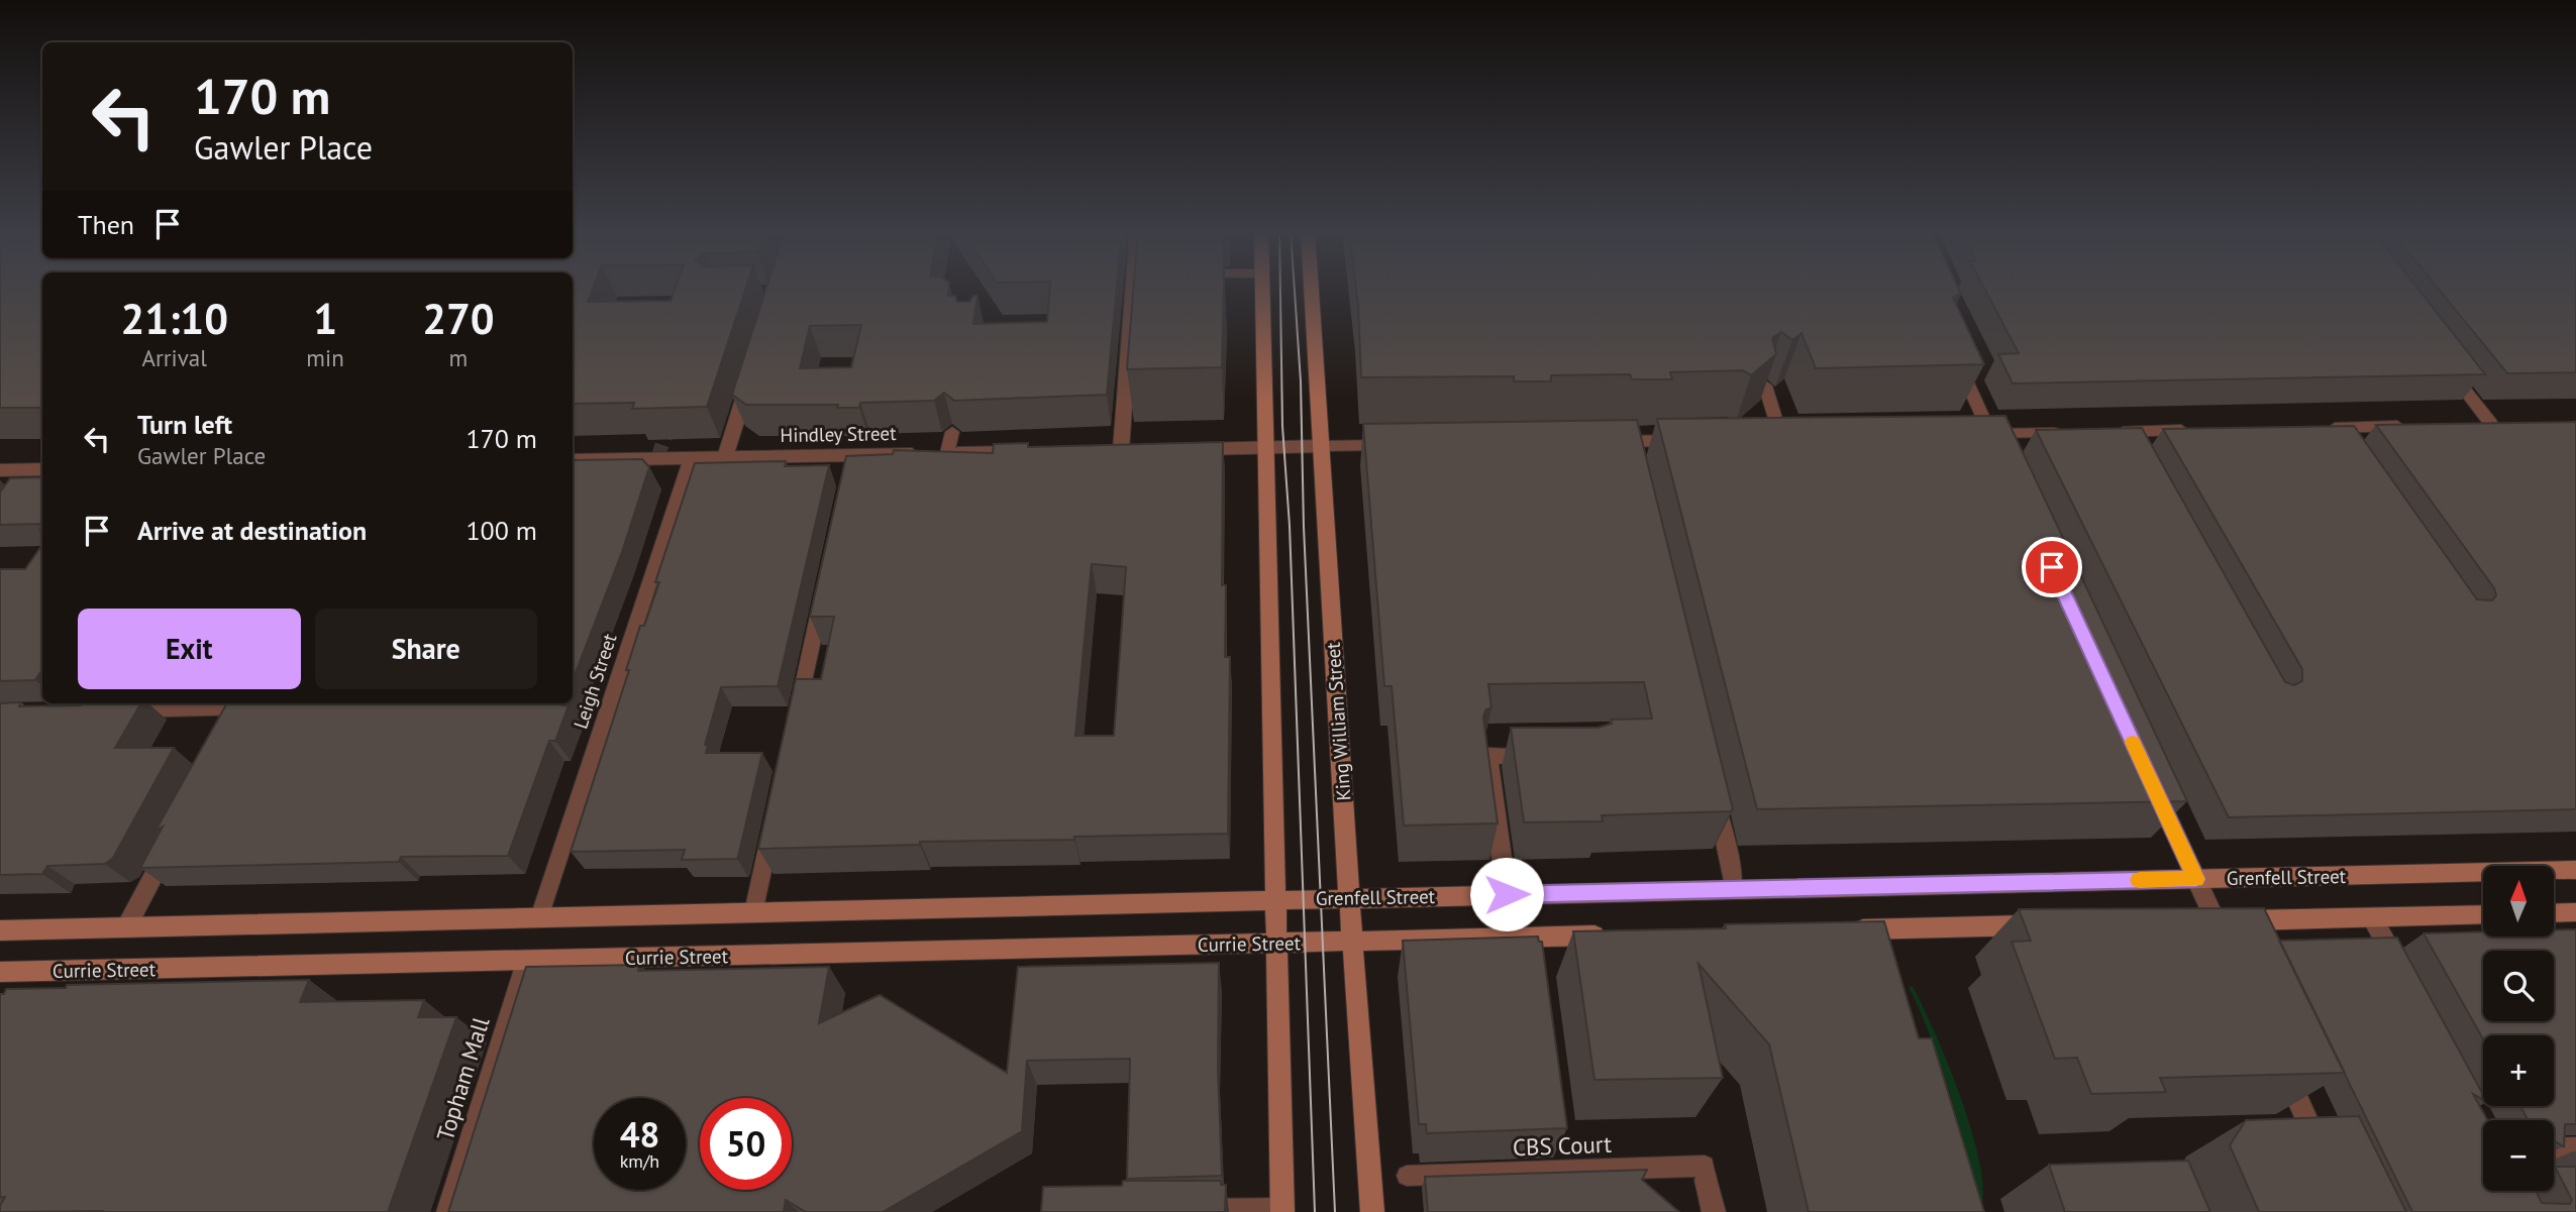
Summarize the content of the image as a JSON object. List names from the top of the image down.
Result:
{
  "streets": {
    "main road": ["King William Street", "Grenfell Street", "Currie Street"],
    "street": [
      "Hindley Street",
      "Leigh Street",
      "Topham Mall",
      "CBS Court"
    ]
  },
  "crossings": [
    ["Hindley Street", "Leigh Street"],
    ["King William Street", "Grenfell Street"],
    ["King William Street", "Currie Street"],
    ["Currie Street", "Topham Mall"]
  ],
  "north": "top",
  "page": {
    "turn": ["170 m", "Gawler Place"],
    "then": "Then",
    "eta": [
      "21:10",
      "Arrival",
      "1",
      "min",
      "270",
      "m"
    ],
    "list": [
      {
        "name": "Turn left",
        "note": "Gawler Place",
        "value": "170 m"
      },
      {
        "name": "Arrive at destination",
        "value": "100 m"
      }
    ],
    "buttons": ["Exit", "Share"],
    "map_buttons": ["+", "−"],
    "speed": "48 km/h",
    "limit": "50"
  }
}
